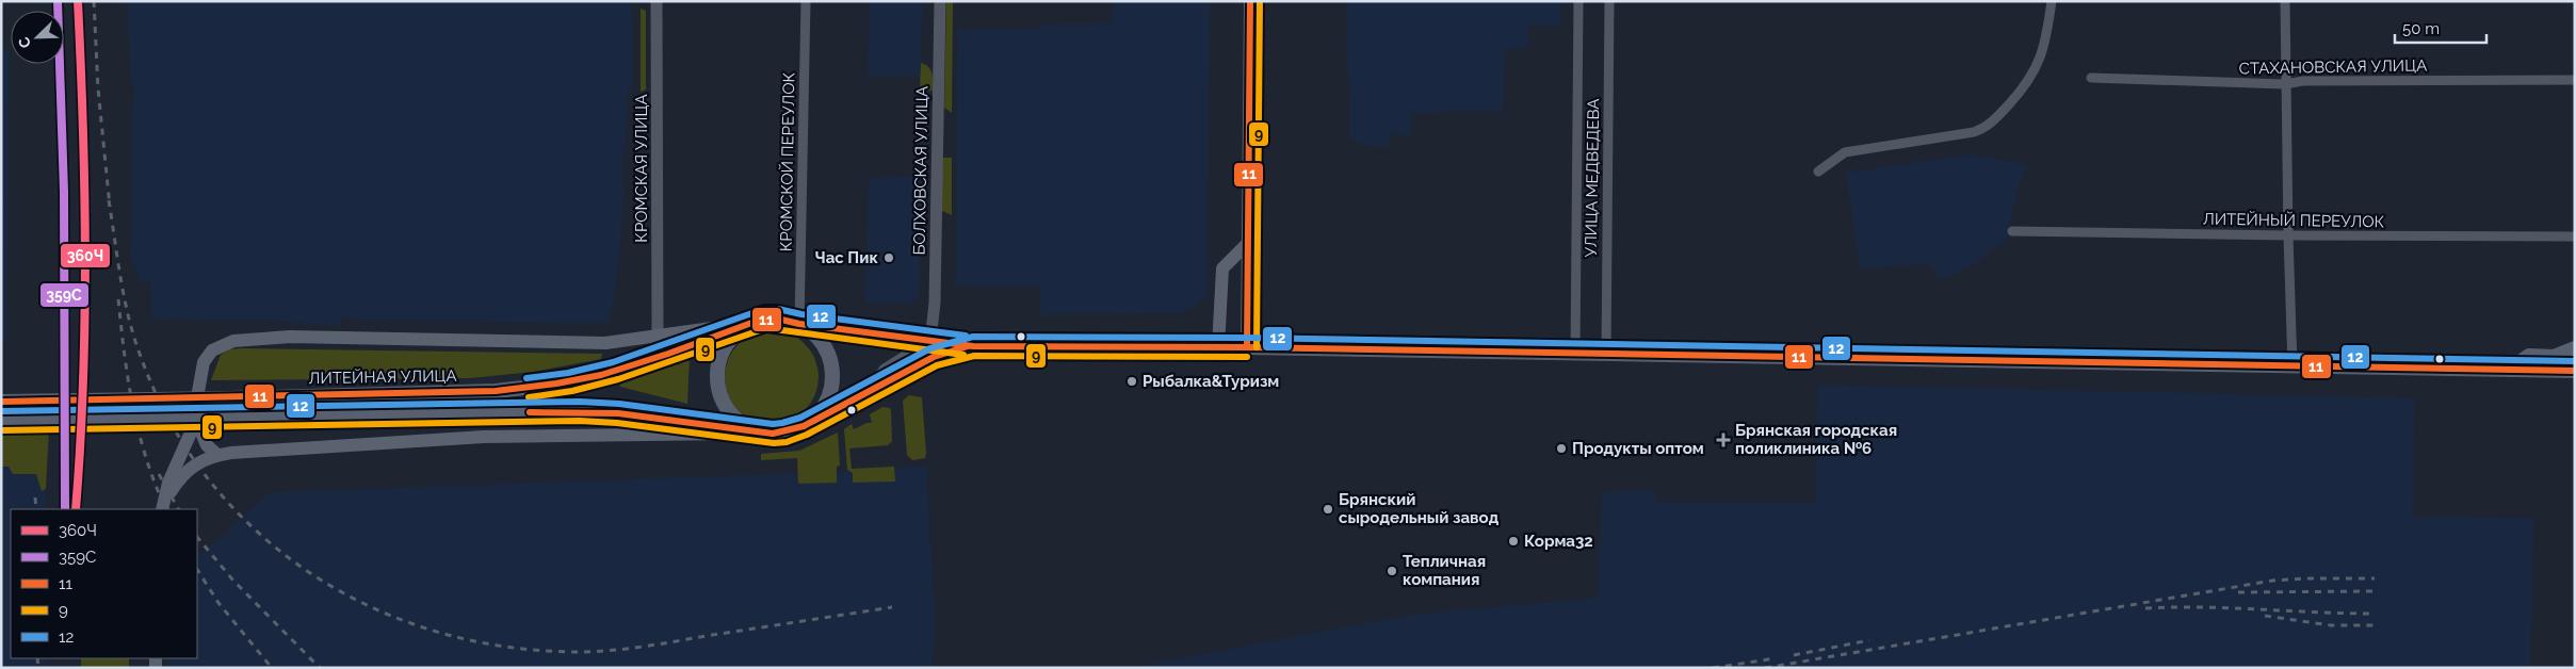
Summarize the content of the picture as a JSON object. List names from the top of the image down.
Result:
{
  "streets": {
    "main road": ["ЛИТЕЙНАЯ УЛИЦА"],
    "street": [
      "СТАХАНОВСКАЯ УЛИЦА",
      "КРОМСКОЙ ПЕРЕУЛОК",
      "КРОМСКАЯ УЛИЦА",
      "БОЛХОВСКАЯ УЛИЦА",
      "УЛИЦА МЕДВЕДЕВА",
      "ЛИТЕЙНЫЙ ПЕРЕУЛОК"
    ]
  },
  "crossings": [
    ["КРОМСКОЙ ПЕРЕУЛОК", "ЛИТЕЙНАЯ УЛИЦА"]
  ],
  "places": {
    "other": [
      "Час Пик",
      "Рыбалка&Туризм",
      "Продукты оптом",
      "Брянский сыродельный завод",
      "Корма32",
      "Тепличная компания"
    ],
    "health": ["Брянская городская поликлиника №6"]
  },
  "lines": [
    "transit line 360Ч",
    "transit line 359С",
    "transit line 11",
    "transit line 9",
    "transit line 12"
  ],
  "legend": [
    "360Ч",
    "359С",
    "11",
    "9",
    "12"
  ],
  "scale_bar": "50 m",
  "north": "bottom left"
}
